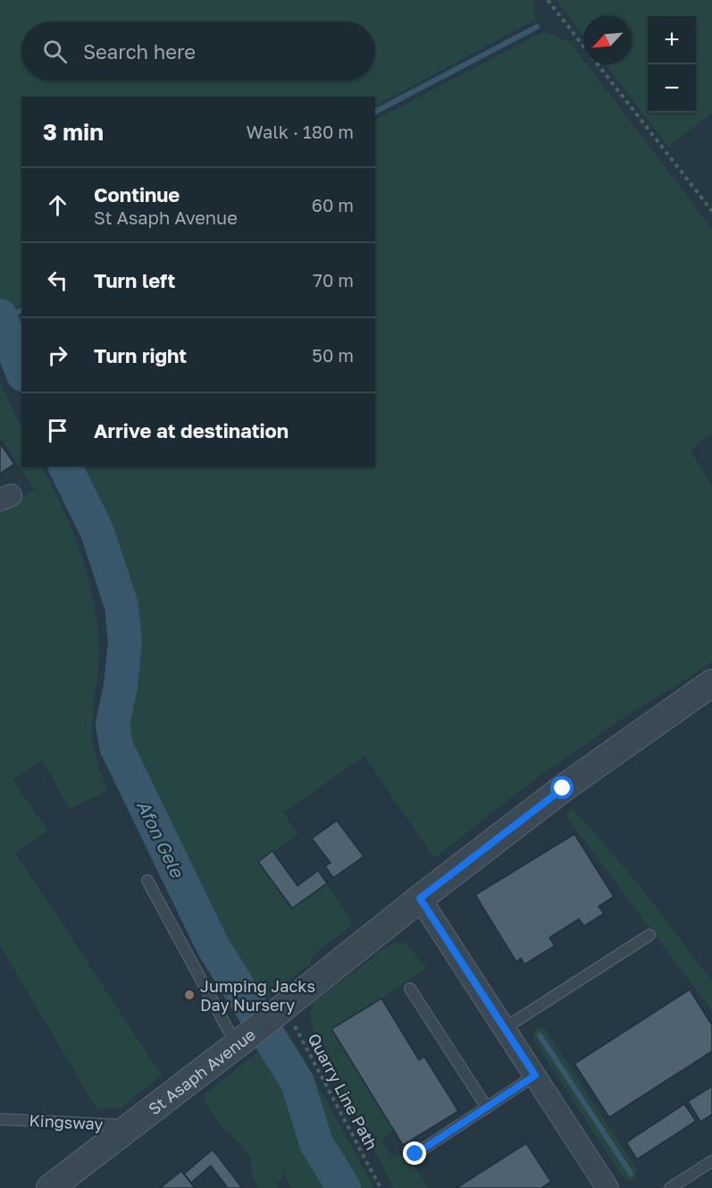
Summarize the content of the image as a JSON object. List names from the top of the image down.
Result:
{
  "streets": {
    "street": ["St Asaph Avenue"],
    "lane": ["Kingsway"],
    "path": ["Quarry Line Path"]
  },
  "crossings": [
    ["St Asaph Avenue", "Quarry Line Path"],
    ["St Asaph Avenue", "Kingsway"]
  ],
  "water": ["Afon Gele"],
  "places": ["Jumping Jacks Day Nursery"],
  "north": "bottom left",
  "page": {
    "map_buttons": ["+", "−"],
    "search": "Search here",
    "heading": ["3 min", "Walk · 180 m"],
    "list": [
      ["Continue", "St Asaph Avenue", "60 m"],
      ["Turn left", "70 m"],
      ["Turn right", "50 m"],
      "Arrive at destination"
    ]
  }
}
